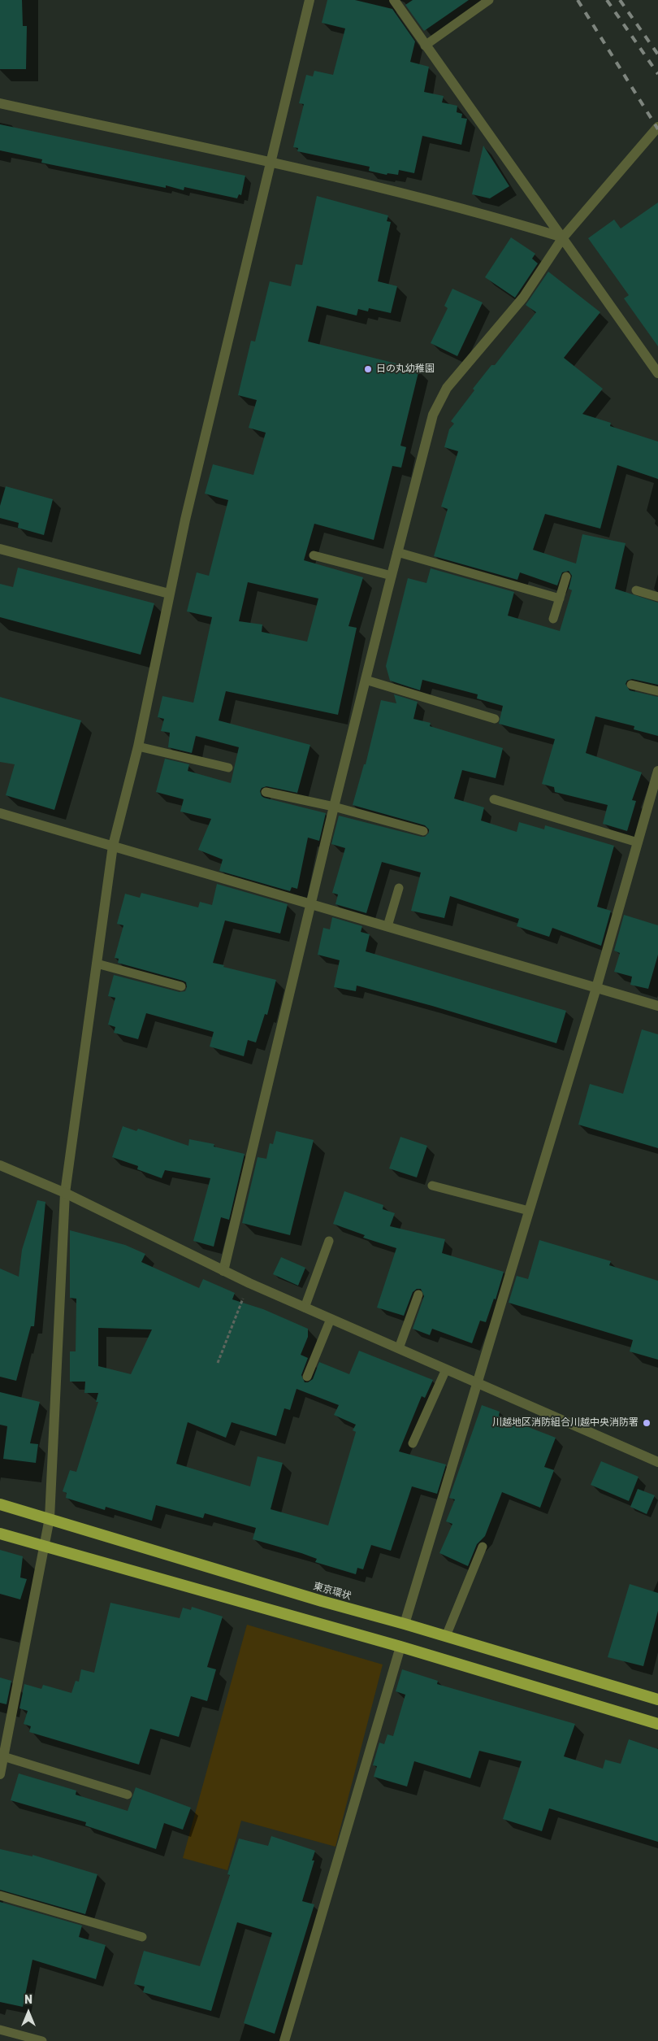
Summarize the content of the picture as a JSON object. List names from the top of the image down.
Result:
{
  "streets": {
    "highway": ["東京環状"]
  },
  "places": ["日の丸幼稚園", "川越地区消防組合川越中央消防署"],
  "north": "top"
}
